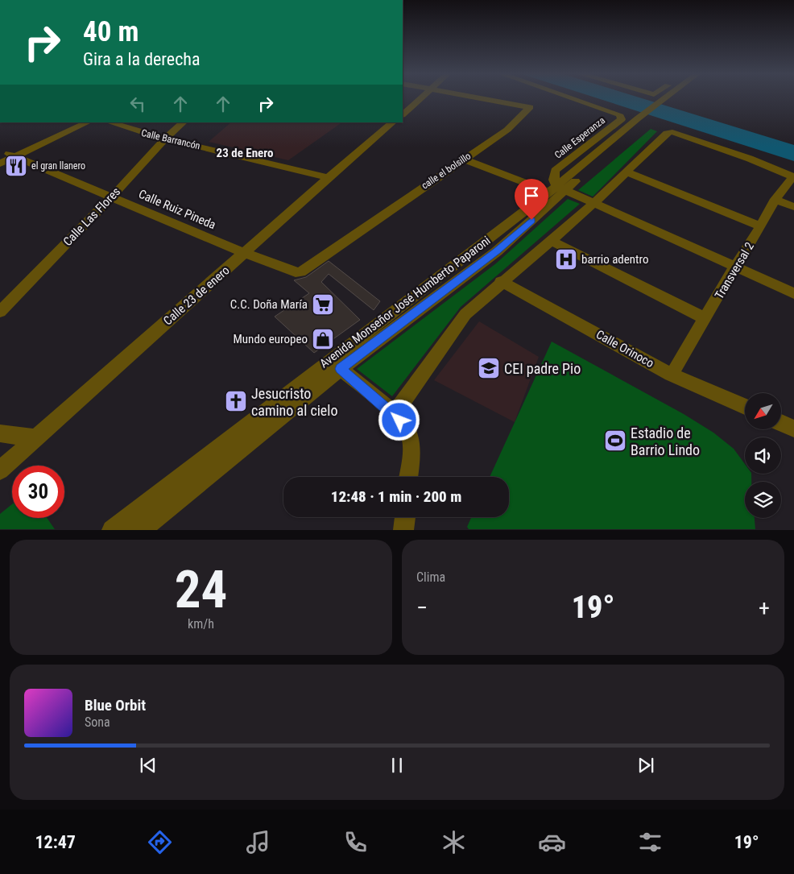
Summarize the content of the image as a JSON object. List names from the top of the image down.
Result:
{
  "streets": {
    "street": [
      "Calle Esperanza",
      "Calle Barrancón",
      "calle el bolsillo",
      "Calle Ruiz Pineda",
      "Calle Las Flores",
      "Transversal 2",
      "Calle 23 de enero",
      "Avenida Monseñor José Humberto Paparoni",
      "Calle Orinoco"
    ]
  },
  "crossings": [
    ["Calle Esperanza", "Avenida Monseñor José Humberto Paparoni"],
    ["Calle Barrancón", "Calle Las Flores"],
    ["Calle Barrancón", "Calle 23 de enero"],
    ["calle el bolsillo", "Calle Ruiz Pineda"],
    ["calle el bolsillo", "Calle 23 de enero"],
    ["Calle Ruiz Pineda", "Calle Las Flores"],
    ["Calle Ruiz Pineda", "Calle 23 de enero"]
  ],
  "districts": ["23 de Enero"],
  "places": {
    "restaurant": ["el gran llanero"],
    "hospital": ["barrio adentro"],
    "supermarket": ["C.C. Doña María"],
    "shop": ["Mundo europeo"],
    "school or university": ["CEI padre Pio"],
    "church": ["Jesucristo camino al cielo"],
    "sports": ["Estadio de Barrio Lindo"]
  },
  "north": "bottom left",
  "page": {
    "turn": ["40 m", "Gira a la derecha"],
    "limit": "30",
    "trip": "12:48 · 1 min · 200 m",
    "tile": [
      ["24", "km/h"],
      "Clima"
    ],
    "heat": ["−", "19°", "+"],
    "song": ["Blue Orbit", "Sona"],
    "tabs": ["12:47", "19°"]
  }
}
